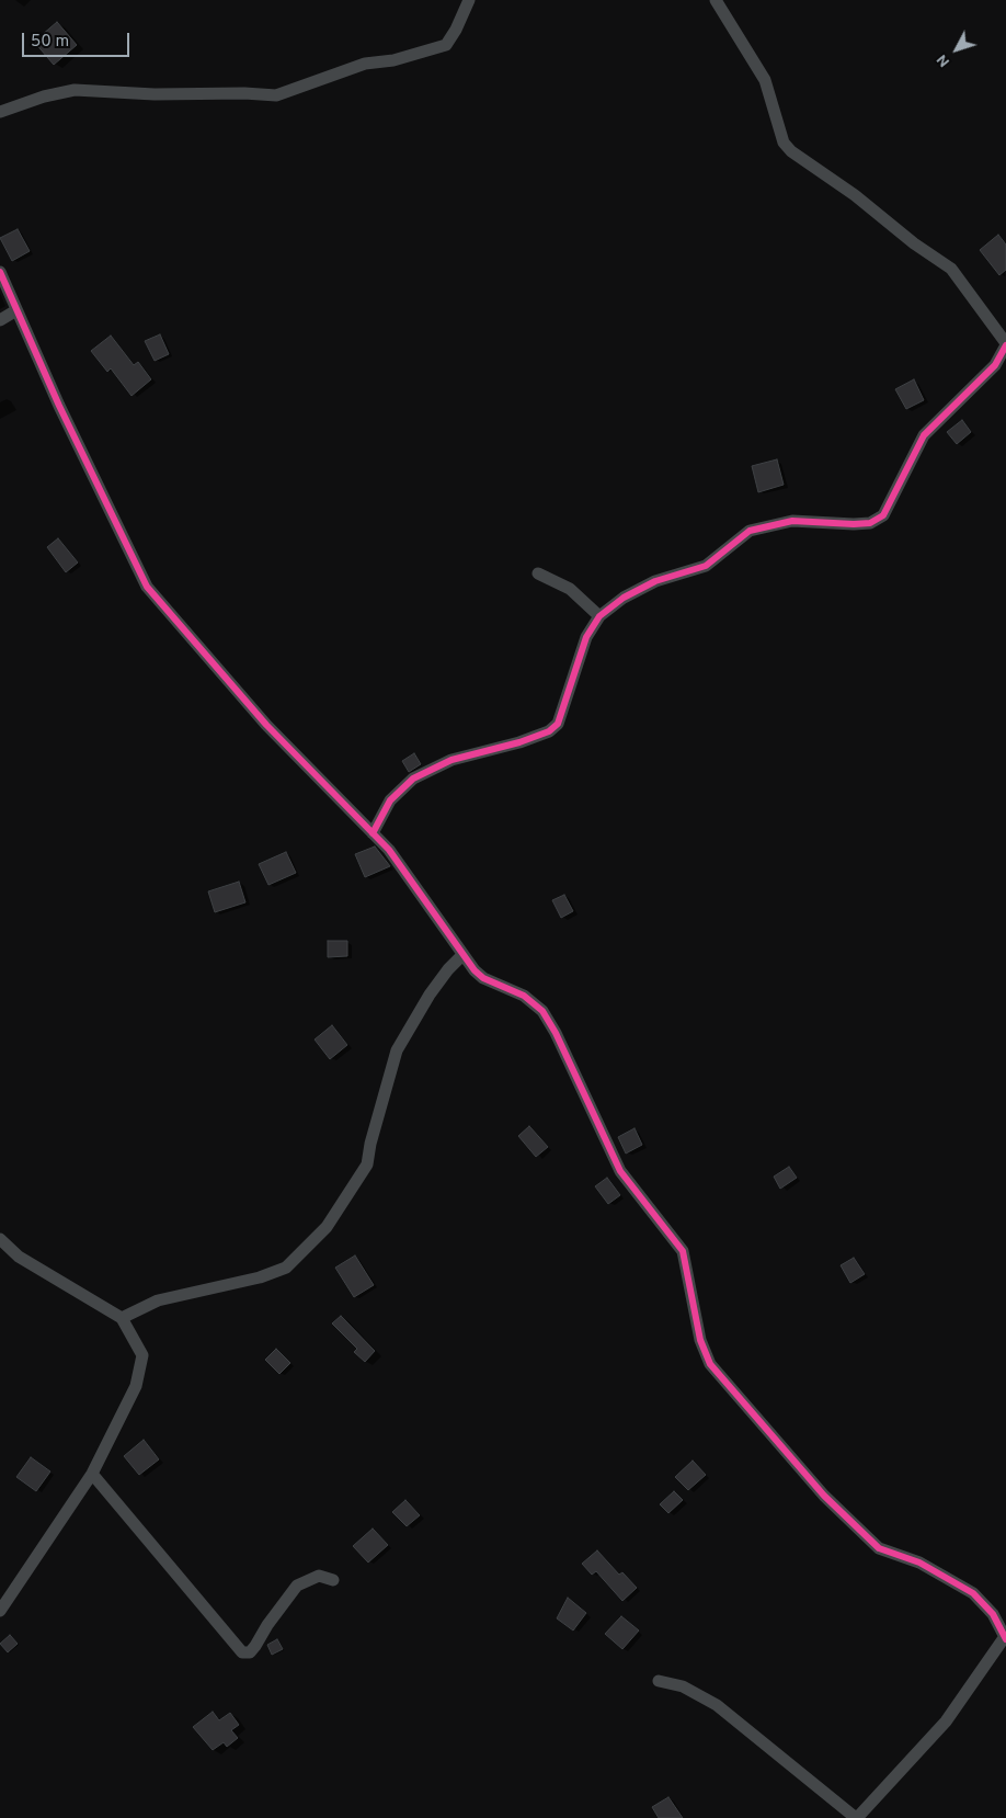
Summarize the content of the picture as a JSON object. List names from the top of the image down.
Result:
{
  "scale_bar": "50 m",
  "north": "bottom left"
}
